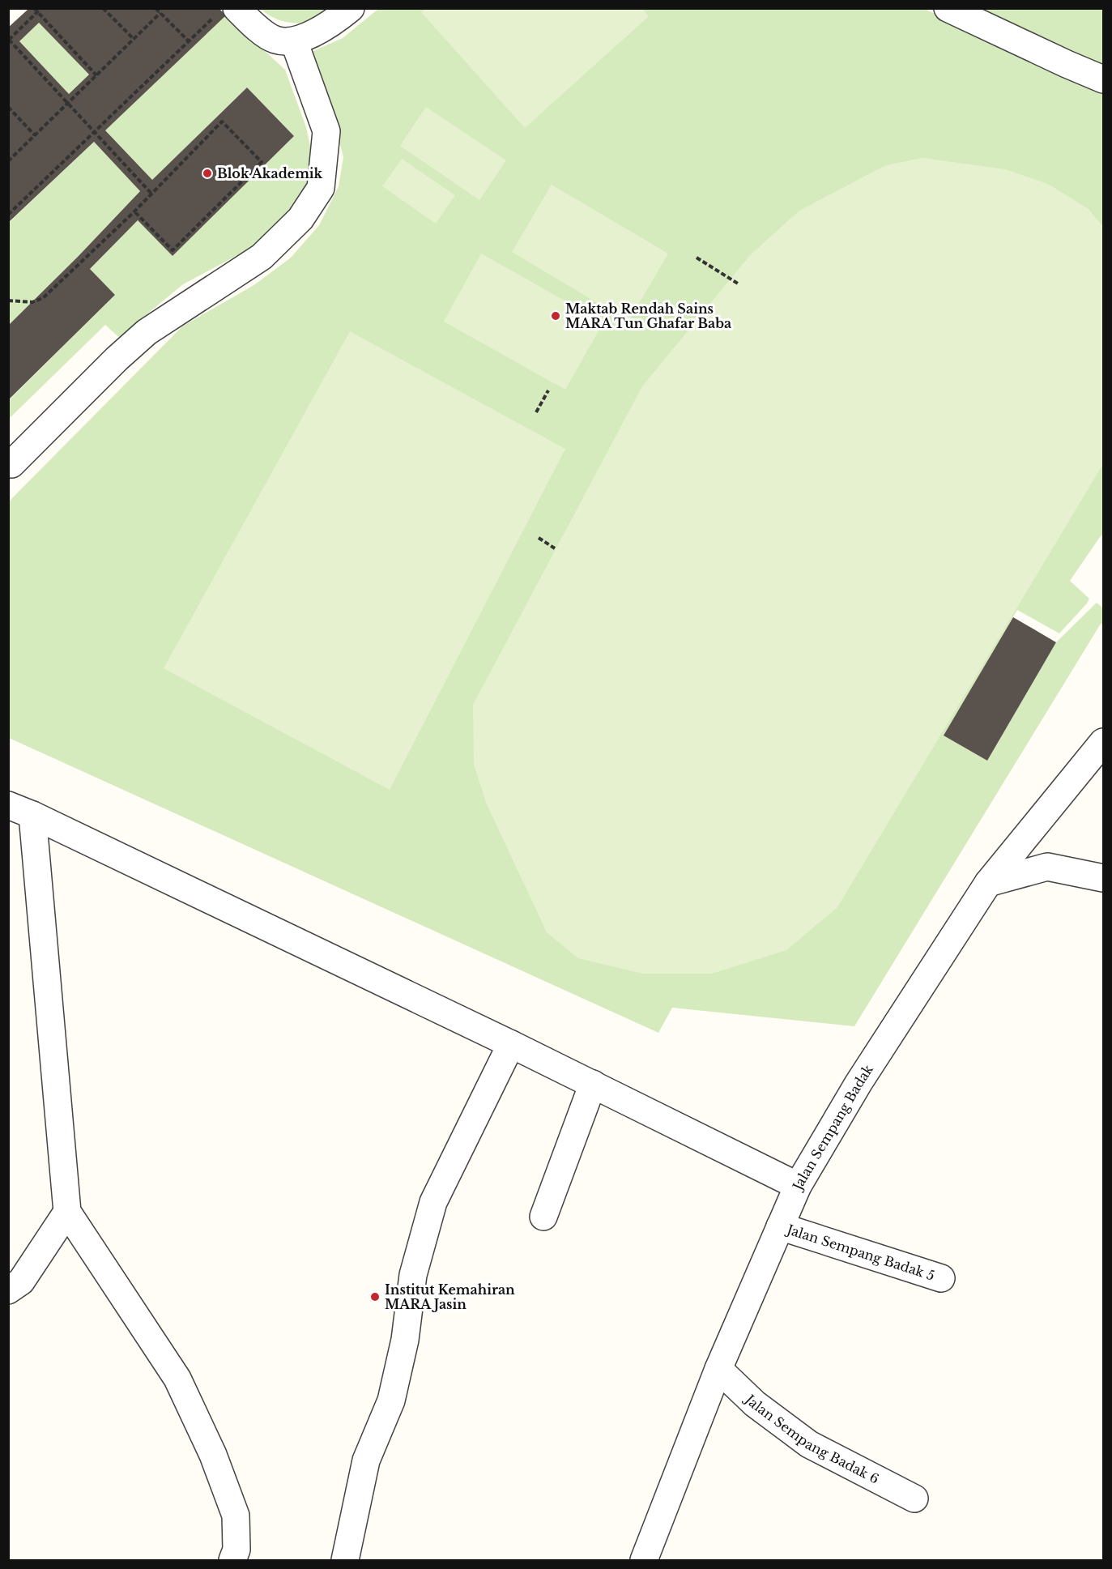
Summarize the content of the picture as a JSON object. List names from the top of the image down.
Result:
{
  "streets": {
    "street": ["Jalan Sempang Badak", "Jalan Sempang Badak 5", "Jalan Sempang Badak 6"]
  },
  "crossings": [
    ["Jalan Sempang Badak", "Jalan Sempang Badak 5"],
    ["Jalan Sempang Badak", "Jalan Sempang Badak 6"]
  ],
  "places": ["Blok Akademik", "Maktab Rendah Sains MARA Tun Ghafar Baba", "Institut Kemahiran MARA Jasin"]
}
